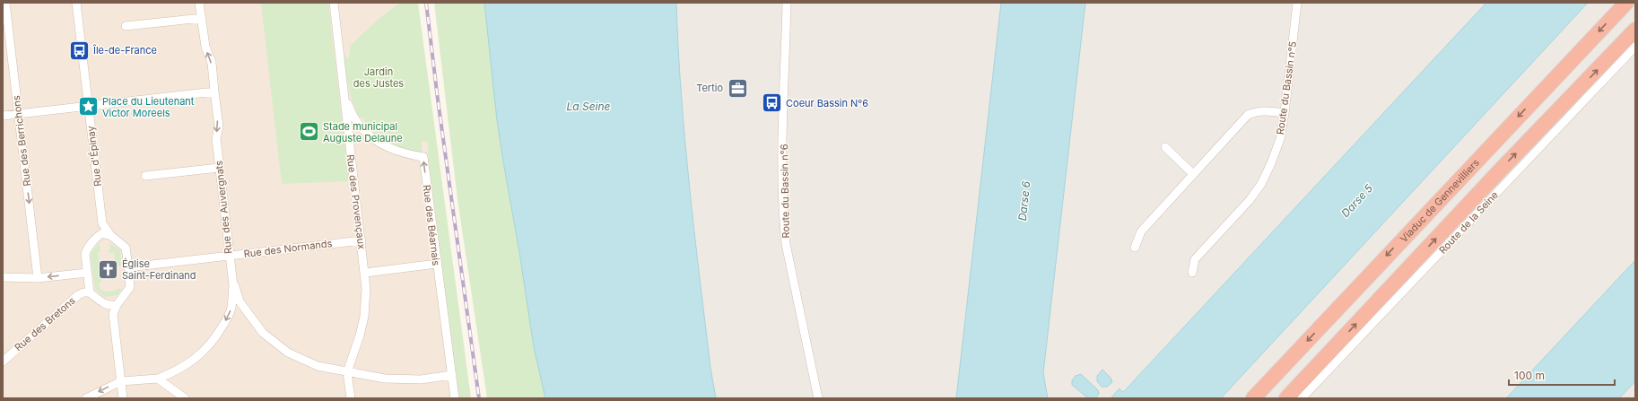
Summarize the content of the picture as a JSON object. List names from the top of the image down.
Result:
{
  "streets": {
    "highway": ["Viaduc de Gennevilliers"],
    "street": [
      "Route du Bassin n°5",
      "Rue des Berrichons",
      "Rue d'Épinay",
      "Route du Bassin n°6",
      "Rue des Provençaux",
      "Rue des Auvergnats",
      "Route de la Seine",
      "Rue des Béarnais",
      "Rue des Normands",
      "Rue des Bretons"
    ]
  },
  "crossings": [
    ["Rue d'Épinay", "Rue des Normands"],
    ["Rue d'Épinay", "Rue des Bretons"],
    ["Rue des Provençaux", "Rue des Béarnais"],
    ["Rue des Provençaux", "Rue des Normands"],
    ["Rue des Auvergnats", "Rue des Normands"],
    ["Rue des Normands", "Rue des Bretons"]
  ],
  "one_way": ["Rue des Berrichons", "Rue des Béarnais"],
  "water": ["La Seine", "Darse 6", "Darse 5"],
  "parks": ["Jardin des Justes"],
  "places": {
    "bus stop": ["Île-de-France", "Coeur Bassin N°6"],
    "office": ["Tertio"],
    "place": ["Place du Lieutenant Victor Moreels"],
    "sports": ["Stade municipal Auguste Delaune"],
    "church": ["Église Saint-Ferdinand"]
  },
  "scale_bar": "100 m"
}
